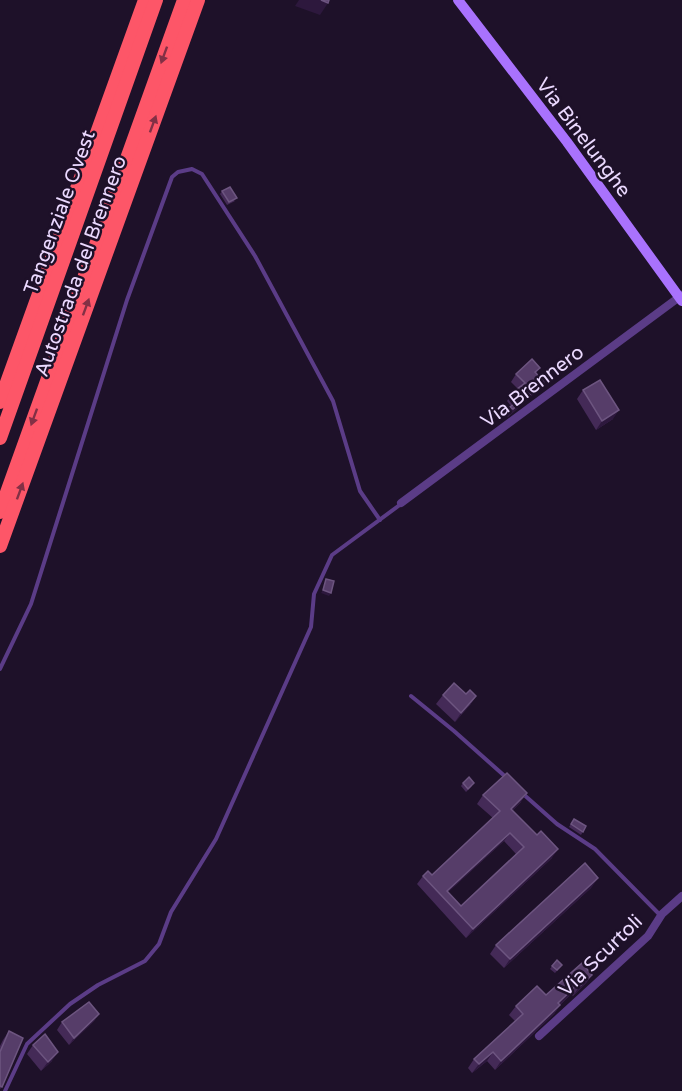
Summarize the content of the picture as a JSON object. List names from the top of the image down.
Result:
{
  "streets": {
    "highway": ["Tangenziale Ovest", "Autostrada del Brennero"],
    "street": ["Via Binelunghe", "Via Brennero", "Via Scurtoli"]
  },
  "crossings": [
    ["Via Binelunghe", "Via Brennero"]
  ]
}
